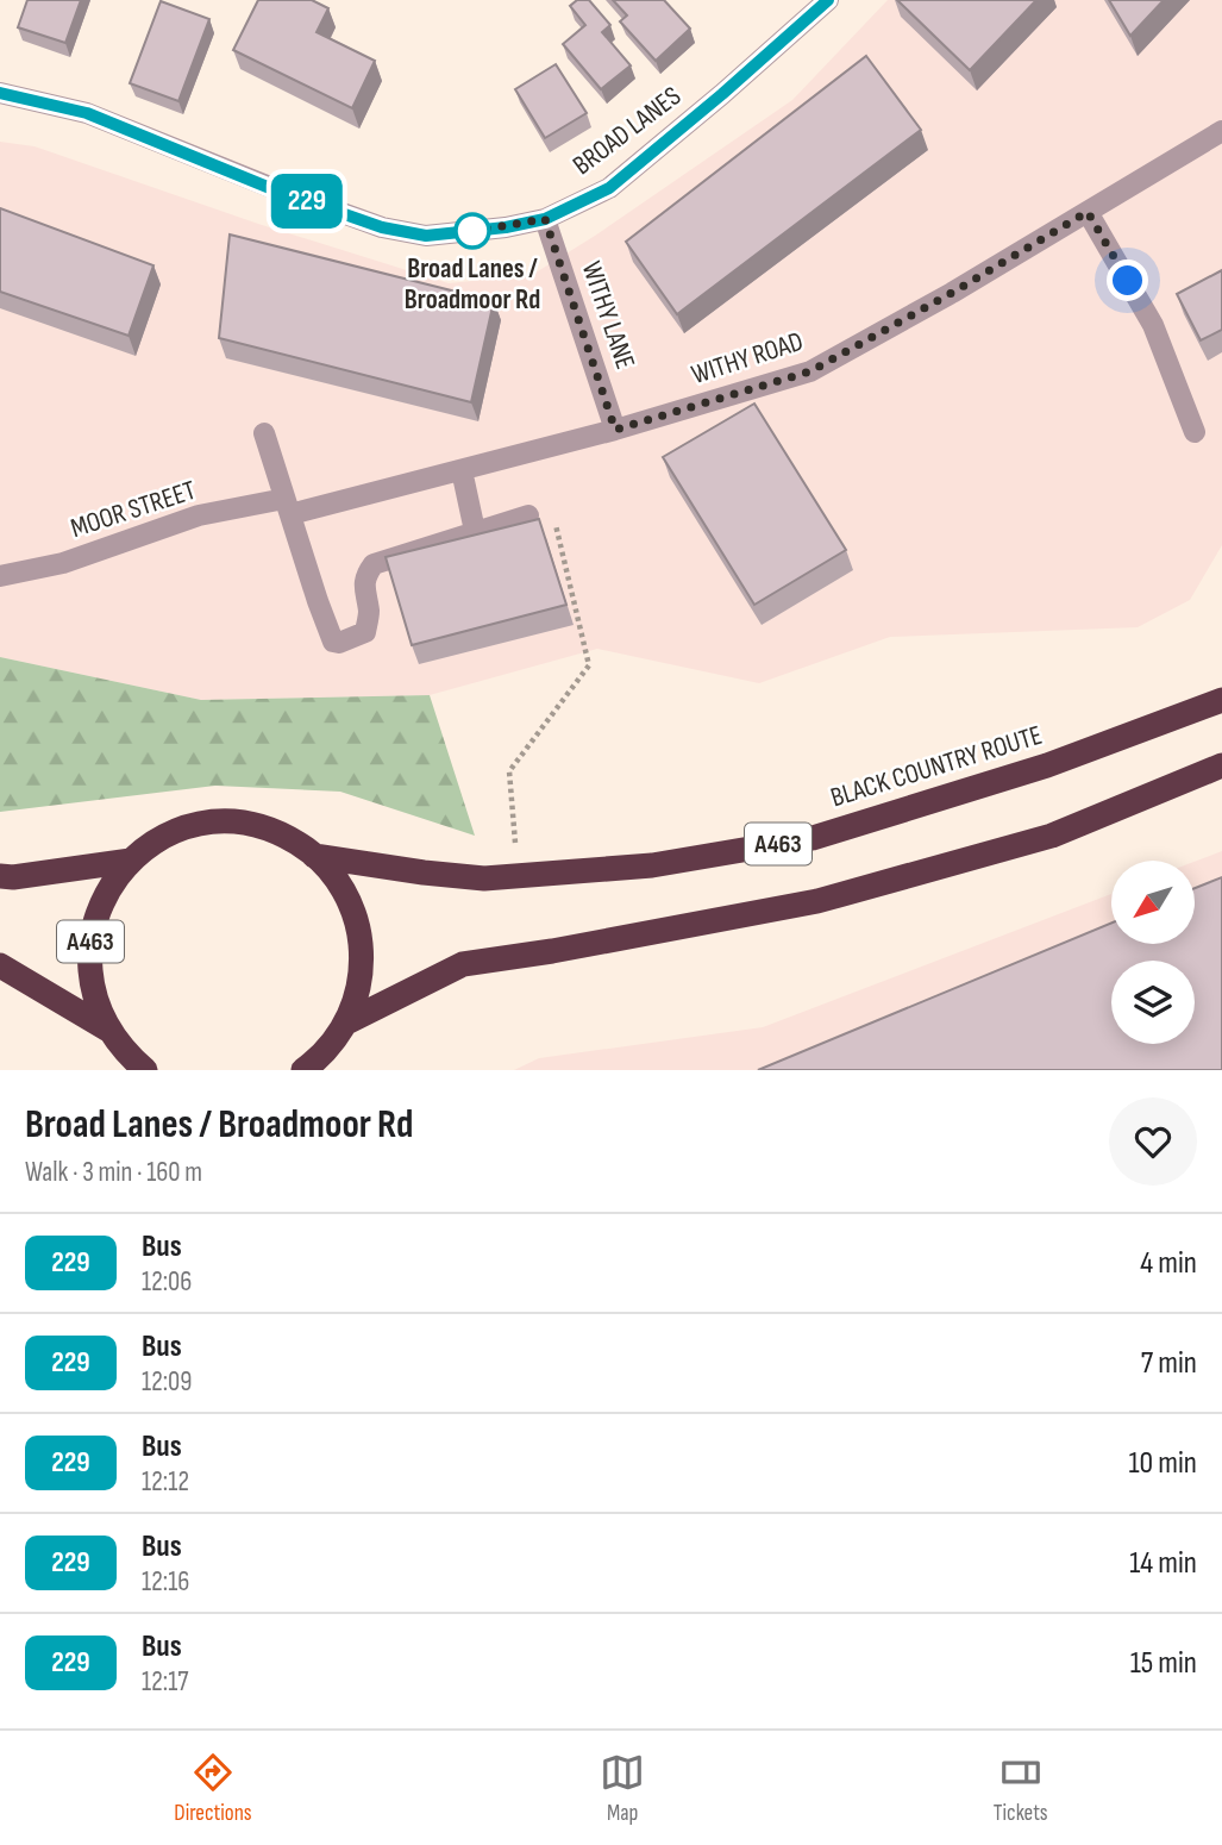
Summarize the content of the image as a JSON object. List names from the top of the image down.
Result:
{
  "streets": {
    "highway": ["BLACK COUNTRY ROUTE", "A463"],
    "street": [
      "BROAD LANES",
      "WITHY LANE",
      "WITHY ROAD",
      "MOOR STREET"
    ]
  },
  "crossings": [
    ["BROAD LANES", "WITHY LANE"],
    ["WITHY LANE", "WITHY ROAD"],
    ["WITHY ROAD", "MOOR STREET"],
    ["BLACK COUNTRY ROUTE", "A463"]
  ],
  "places": ["Broad Lanes / Broadmoor Rd"],
  "lines": ["bus line 229"],
  "north": "bottom left",
  "page": {
    "on_map": "229",
    "heading": ["Broad Lanes / Broadmoor Rd", "Walk · 3 min · 160 m"],
    "list": [
      {
        "mark": "229",
        "name": "Bus",
        "note": "12:06",
        "value": "4 min"
      },
      {
        "mark": "229",
        "name": "Bus",
        "note": "12:09",
        "value": "7 min"
      },
      {
        "mark": "229",
        "name": "Bus",
        "note": "12:12",
        "value": "10 min"
      },
      {
        "mark": "229",
        "name": "Bus",
        "note": "12:16",
        "value": "14 min"
      },
      {
        "mark": "229",
        "name": "Bus",
        "note": "12:17",
        "value": "15 min"
      }
    ],
    "tabs": ["Directions", "Map", "Tickets"]
  }
}
